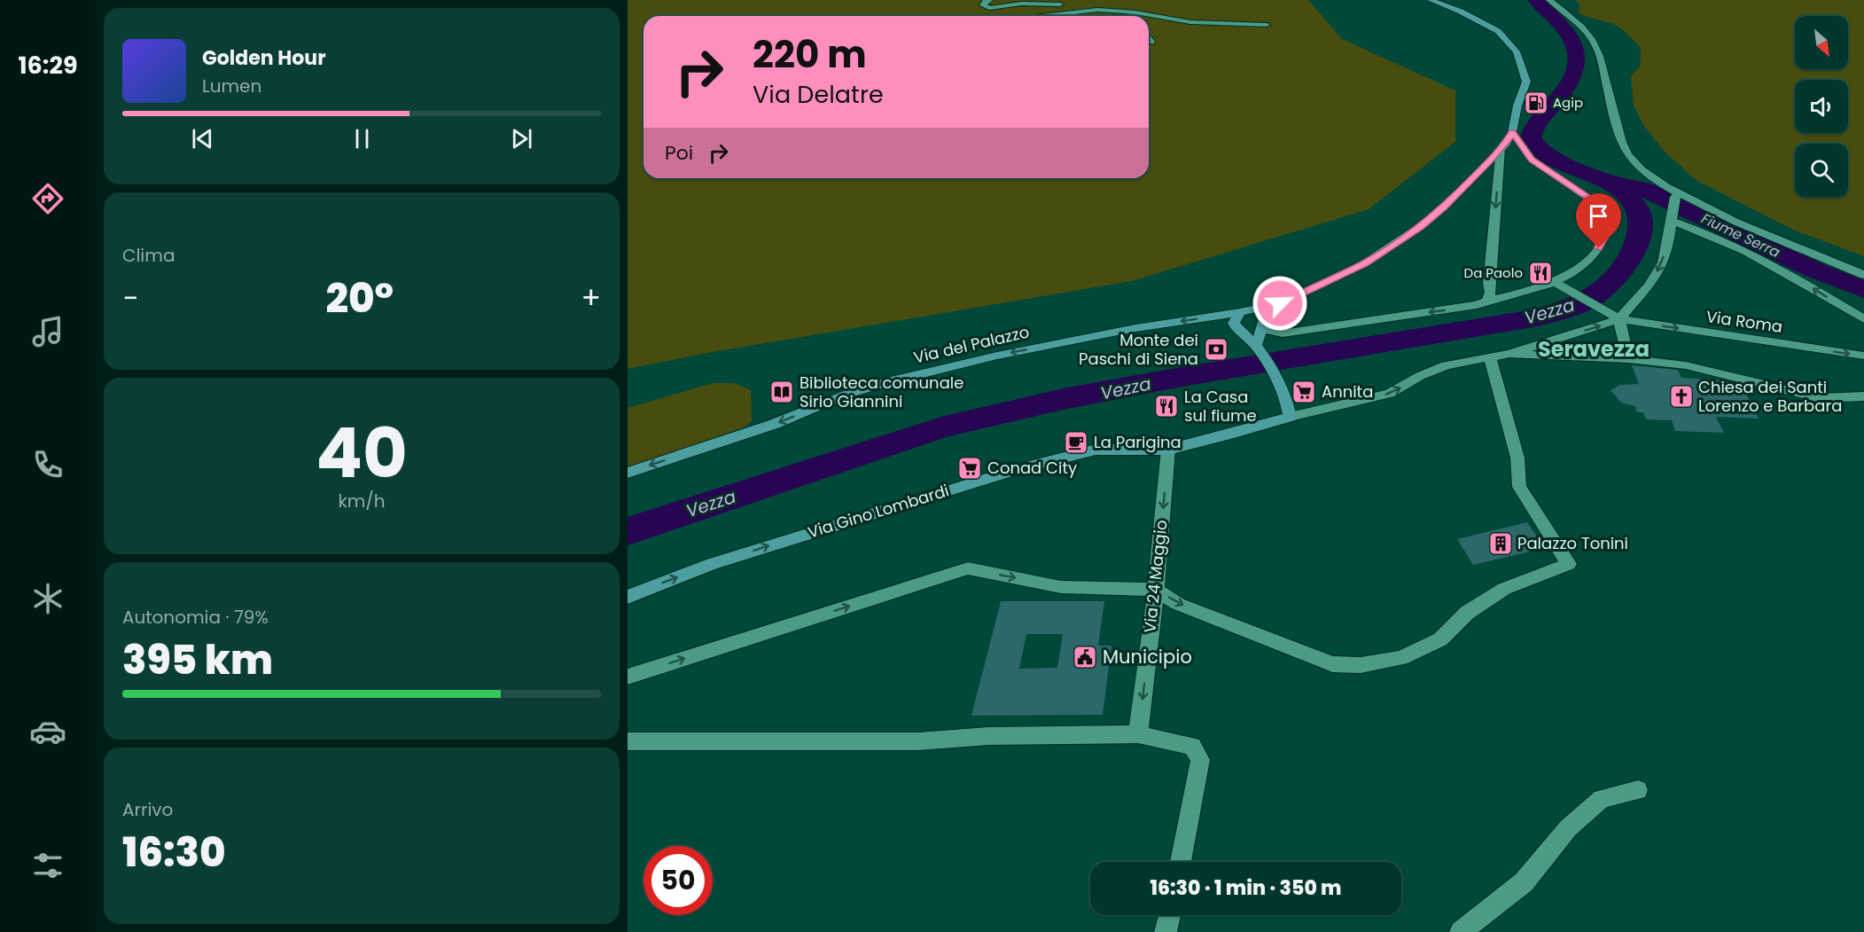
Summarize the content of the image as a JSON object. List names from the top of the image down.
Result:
{
  "streets": {
    "main road": ["Via del Palazzo", "Via Gino Lombardi"],
    "street": ["Via Roma", "Via 24 Maggio"]
  },
  "crossings": [
    ["Via Gino Lombardi", "Via 24 Maggio"]
  ],
  "one_way": ["Via del Palazzo", "Via Gino Lombardi", "Via 24 Maggio"],
  "districts": ["Seravezza"],
  "water": ["Fiume Serra", "Vezza"],
  "places": {
    "fuel station": ["Agip"],
    "restaurant": ["Da Paolo", "La Casa sul fiume"],
    "bank": ["Monte dei Paschi di Siena"],
    "library": ["Biblioteca comunale Sirio Giannini"],
    "supermarket": ["Annita", "Conad City"],
    "church": ["Chiesa dei Santi Lorenzo e Barbara"],
    "cafe": ["La Parigina"],
    "building": ["Palazzo Tonini"],
    "public building": ["Municipio"]
  },
  "north": "bottom right",
  "page": {
    "tabs": "16:29",
    "turn": ["220 m", "Via Delatre"],
    "song": ["Golden Hour", "Lumen"],
    "then": "Poi",
    "tile": [
      "Clima",
      ["40", "km/h"],
      ["Autonomia · 79%", "395 km"],
      ["Arrivo", "16:30"]
    ],
    "heat": ["−", "20°", "+"],
    "limit": "50",
    "trip": "16:30 · 1 min · 350 m"
  }
}
